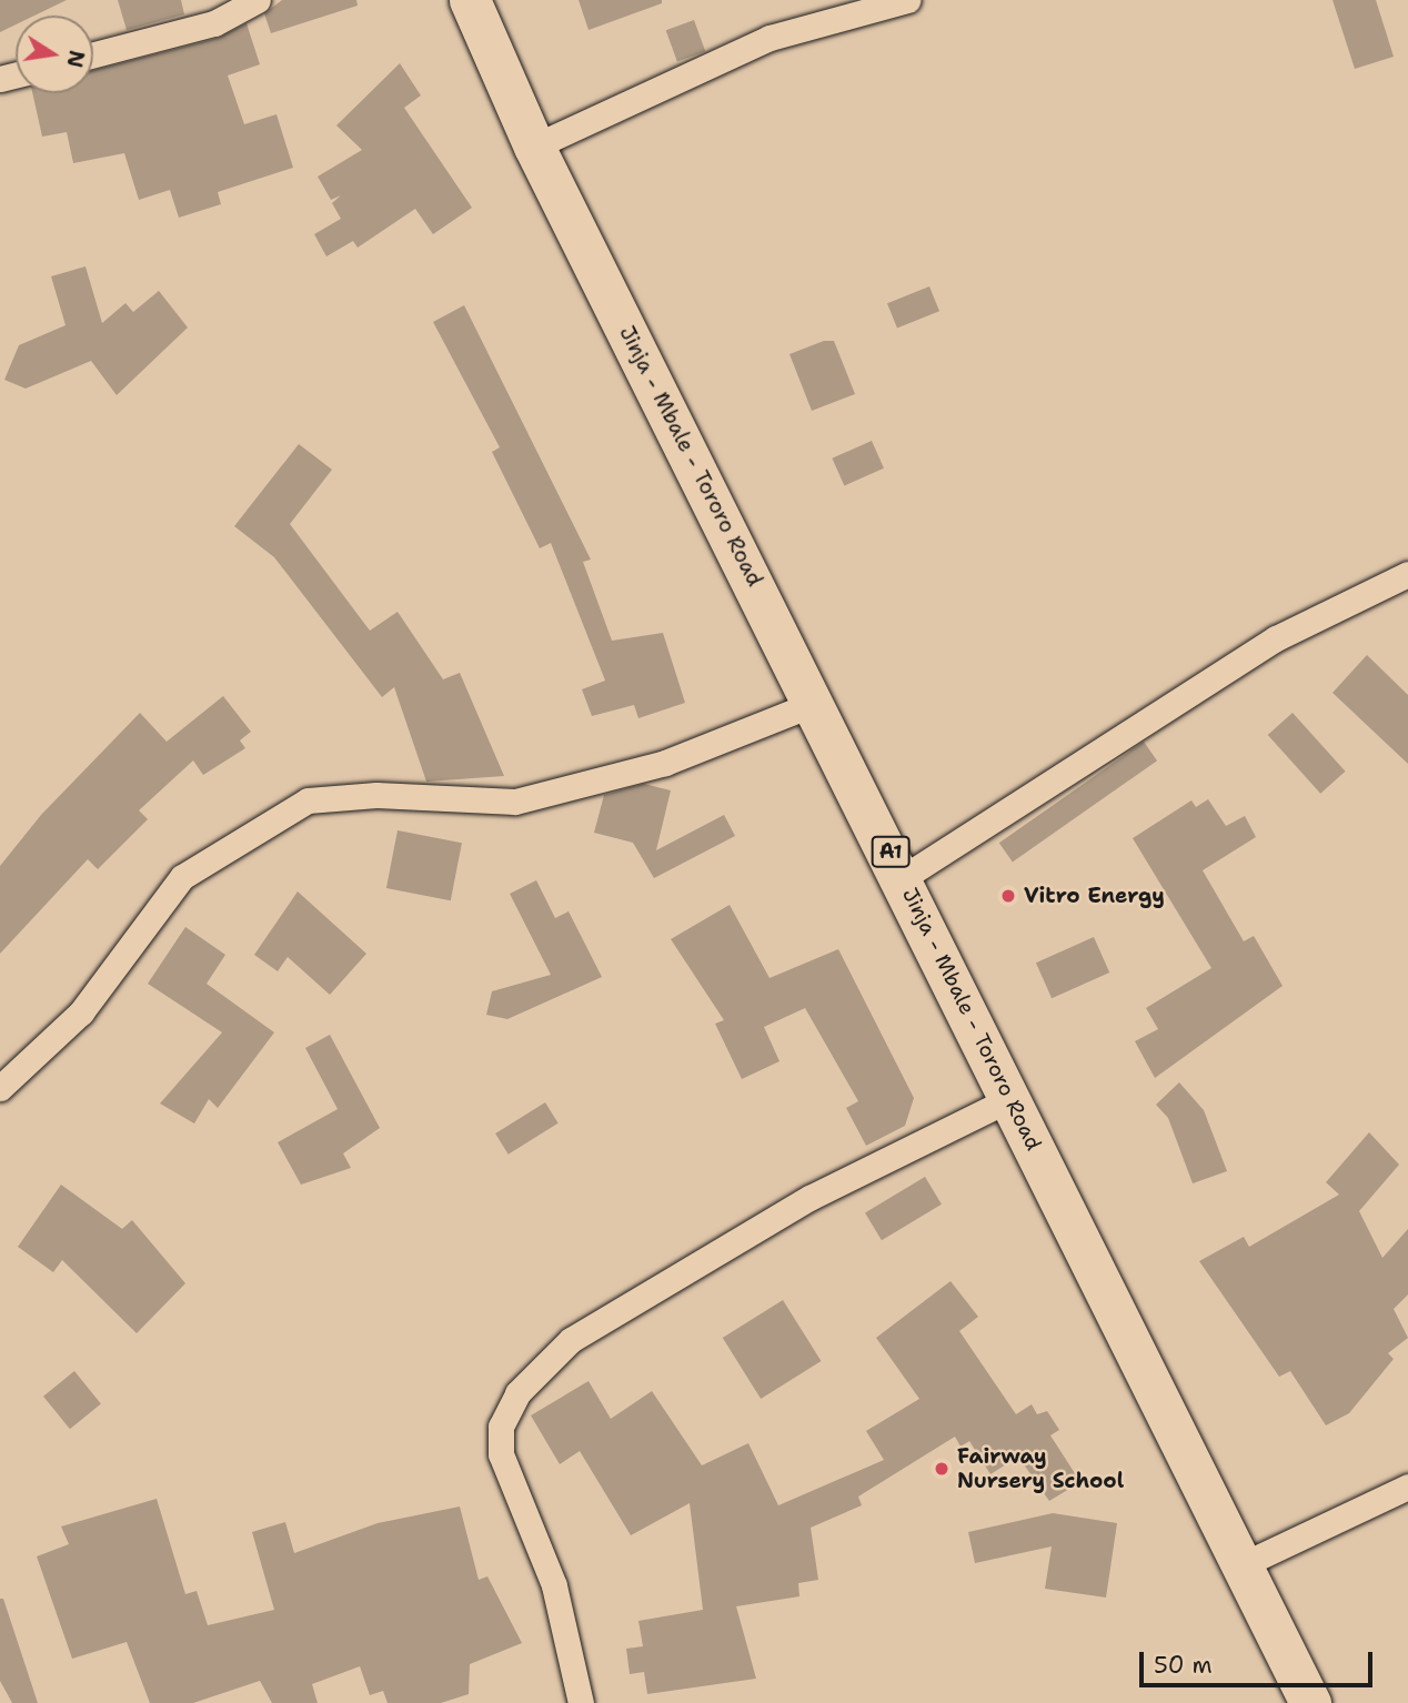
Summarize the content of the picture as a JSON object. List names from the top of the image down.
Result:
{
  "streets": {
    "main road": ["Jinja - Mbale - Tororo Road", "A1"]
  },
  "places": ["Vitro Energy", "Fairway Nursery School"],
  "scale_bar": "50 m",
  "north": "right"
}
